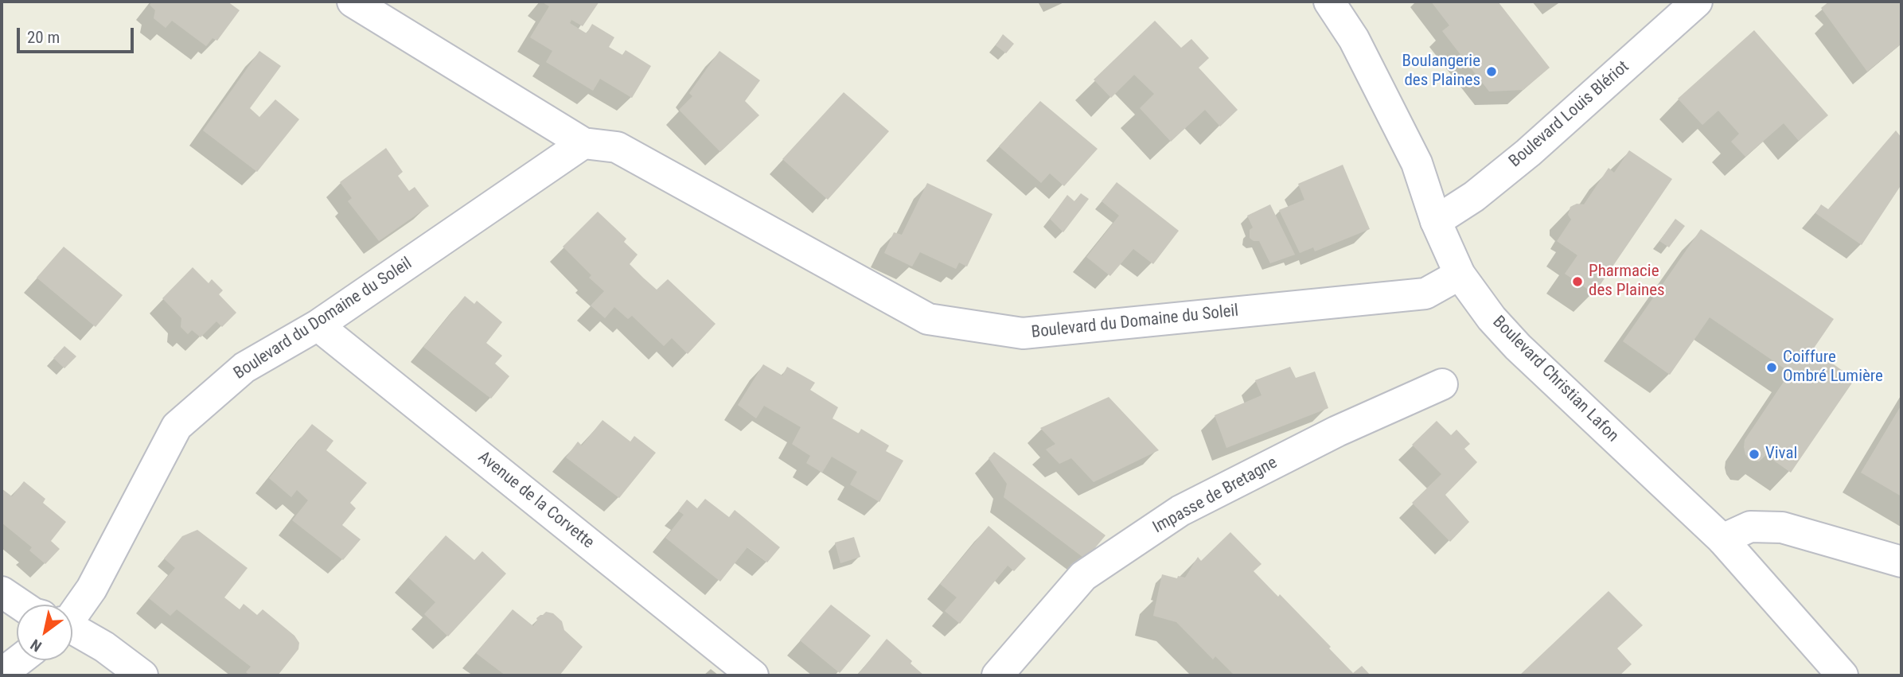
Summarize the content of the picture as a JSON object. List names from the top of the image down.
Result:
{
  "streets": {
    "street": [
      "Boulevard Louis Blériot",
      "Boulevard du Domaine du Soleil",
      "Boulevard Christian Lafon",
      "Impasse de Bretagne",
      "Avenue de la Corvette"
    ]
  },
  "crossings": [
    ["Boulevard Louis Blériot", "Boulevard Christian Lafon"],
    ["Boulevard du Domaine du Soleil", "Boulevard Christian Lafon"],
    ["Boulevard du Domaine du Soleil", "Avenue de la Corvette"]
  ],
  "places": [
    "Boulangerie des Plaines",
    "Pharmacie des Plaines",
    "Coiffure Ombré Lumière",
    "Vival"
  ],
  "scale_bar": "20 m",
  "north": "bottom left"
}
